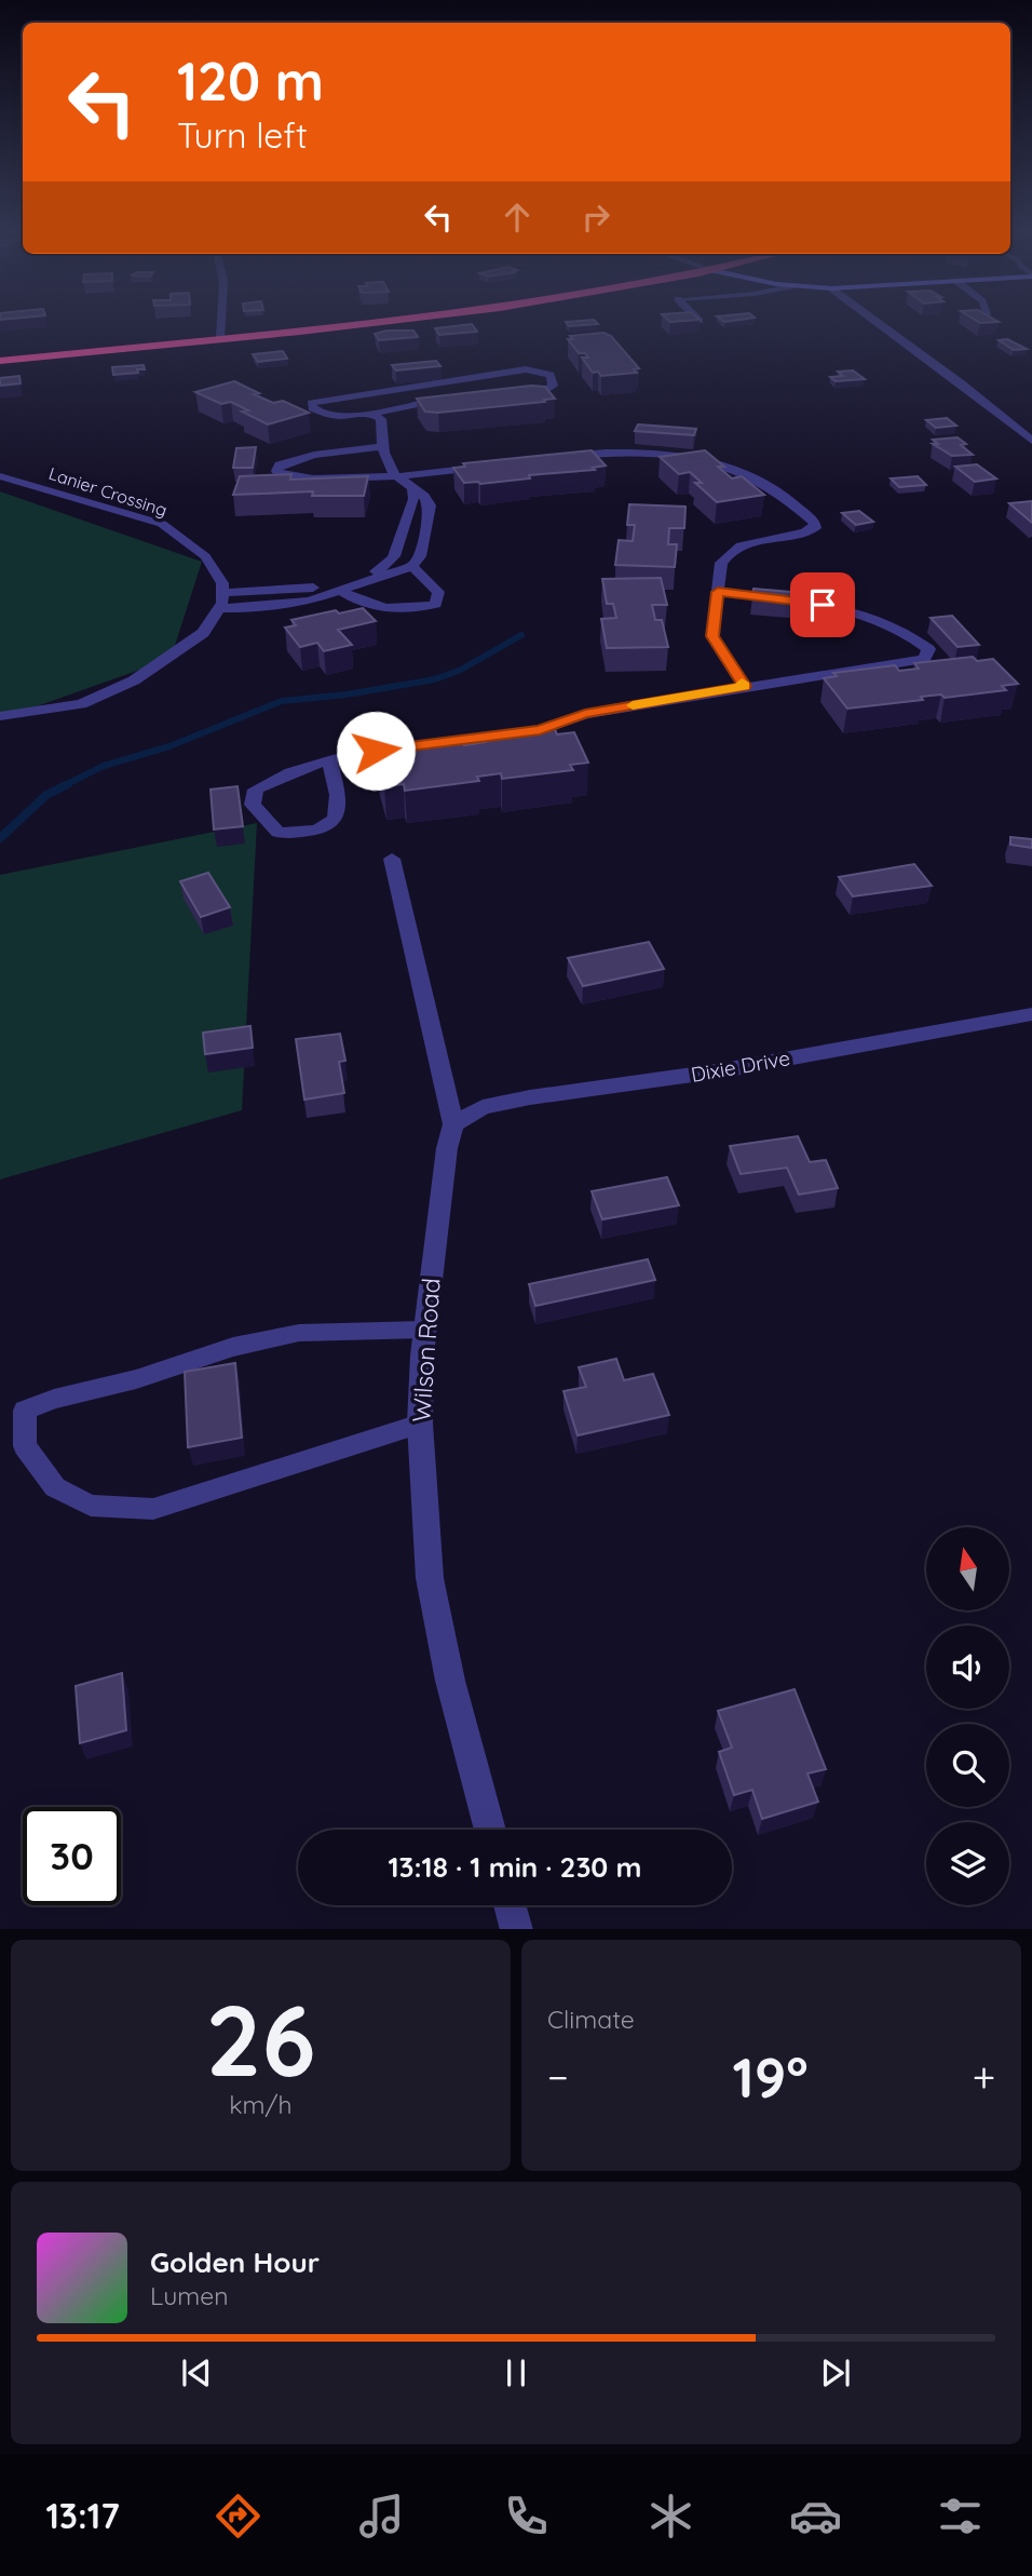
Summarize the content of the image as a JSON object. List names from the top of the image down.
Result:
{
  "streets": {
    "street": ["Lanier Crossing", "Dixie Drive", "Wilson Road"]
  },
  "crossings": [
    ["Dixie Drive", "Wilson Road"]
  ],
  "north": "top",
  "page": {
    "turn": ["120 m", "Turn left"],
    "limit": "30",
    "trip": "13:18 · 1 min · 230 m",
    "tile": [
      ["26", "km/h"],
      "Climate"
    ],
    "heat": ["−", "19°", "+"],
    "song": ["Golden Hour", "Lumen"],
    "tabs": "13:17"
  }
}
